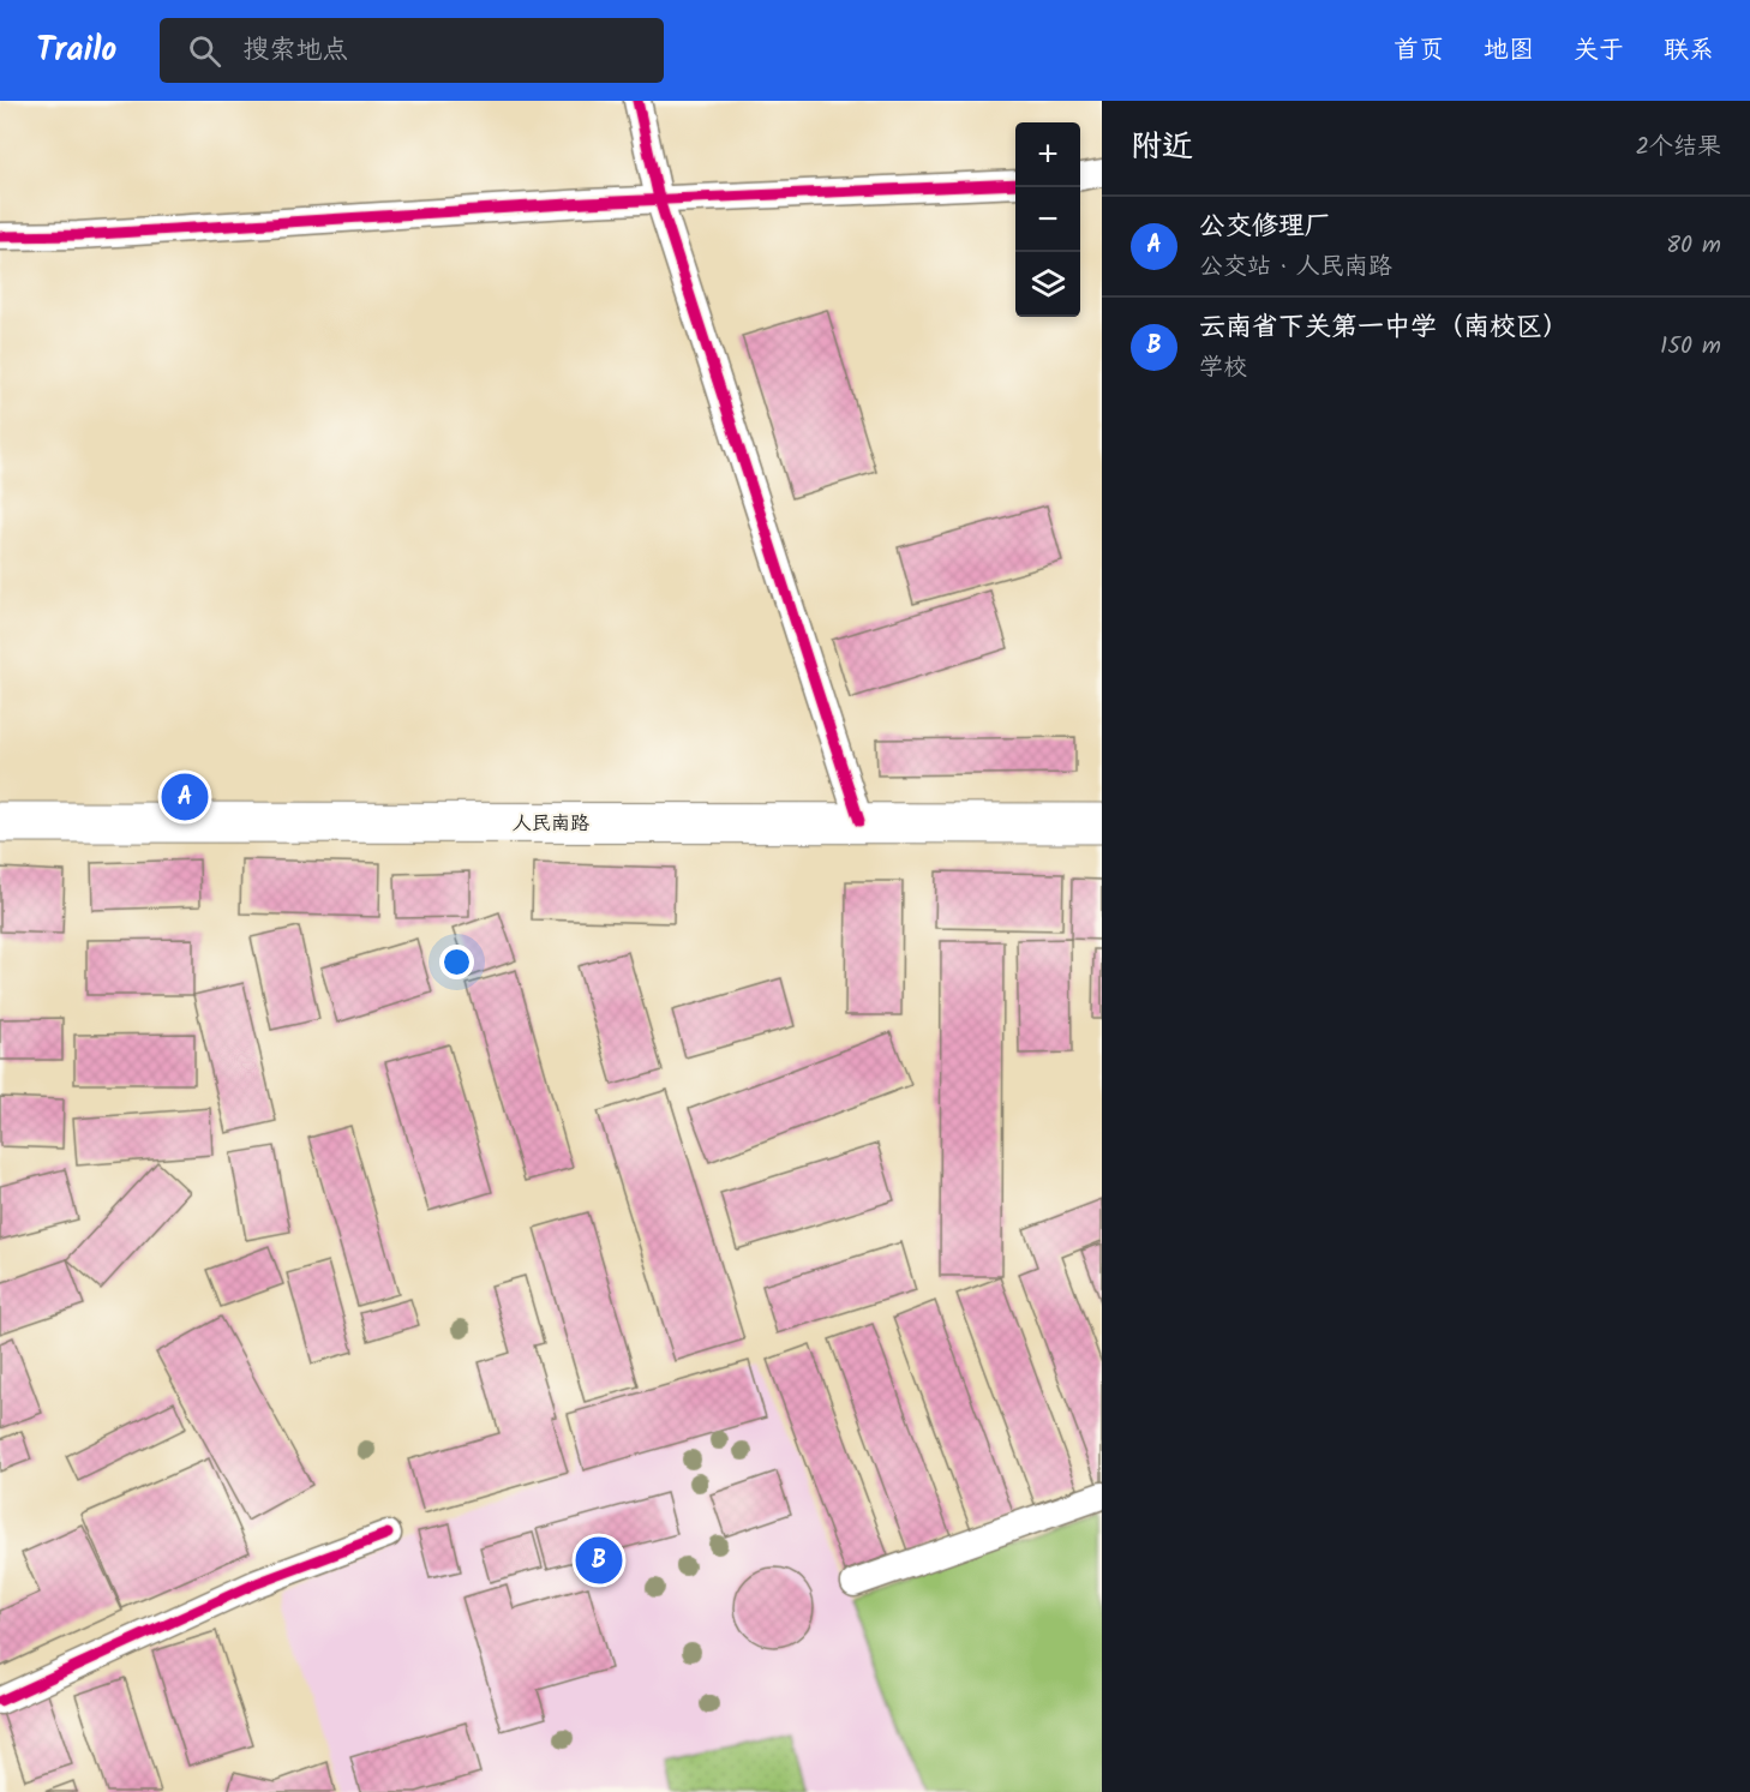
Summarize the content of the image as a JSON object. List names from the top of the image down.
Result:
{
  "streets": {
    "main road": ["人民南路"]
  },
  "page": {
    "header": "Trailo",
    "search": "搜索地点",
    "nav": [
      "首页",
      "地图",
      "关于",
      "联系"
    ],
    "heading": ["附近", "2个结果"],
    "map_buttons": ["+", "−"],
    "list": [
      {
        "mark": "A",
        "name": "公交修理厂",
        "note": "公交站 · 人民南路",
        "value": "80 m"
      },
      {
        "mark": "B",
        "name": "云南省下关第一中学（南校区）",
        "note": "学校",
        "value": "150 m"
      }
    ],
    "pins": ["A", "B"]
  }
}
